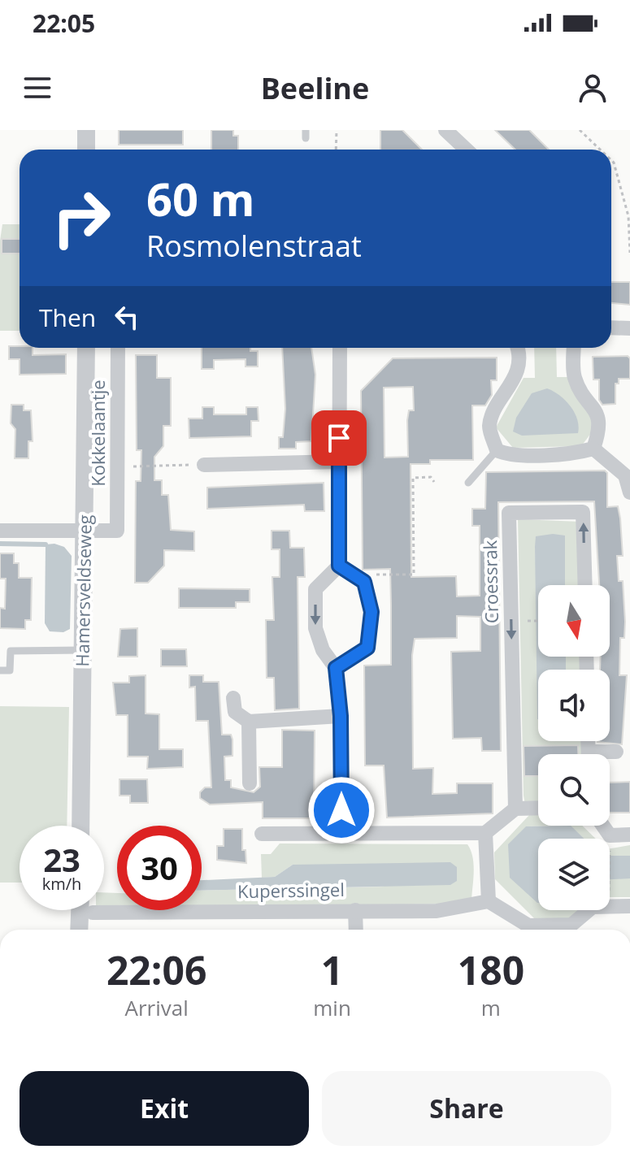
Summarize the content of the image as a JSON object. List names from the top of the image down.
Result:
{
  "streets": {
    "street": [
      "Kokkelaantje",
      "Croessrak",
      "Hamersveldseweg",
      "Kuperssingel"
    ]
  },
  "crossings": [
    ["Kokkelaantje", "Hamersveldseweg"]
  ],
  "north": "bottom",
  "page": {
    "status": "22:05",
    "header": "Beeline",
    "turn": ["60 m", "Rosmolenstraat"],
    "then": "Then",
    "speed": "23 km/h",
    "limit": "30",
    "eta": [
      "22:06",
      "Arrival",
      "1",
      "min",
      "180",
      "m"
    ],
    "buttons": ["Exit", "Share"]
  }
}
